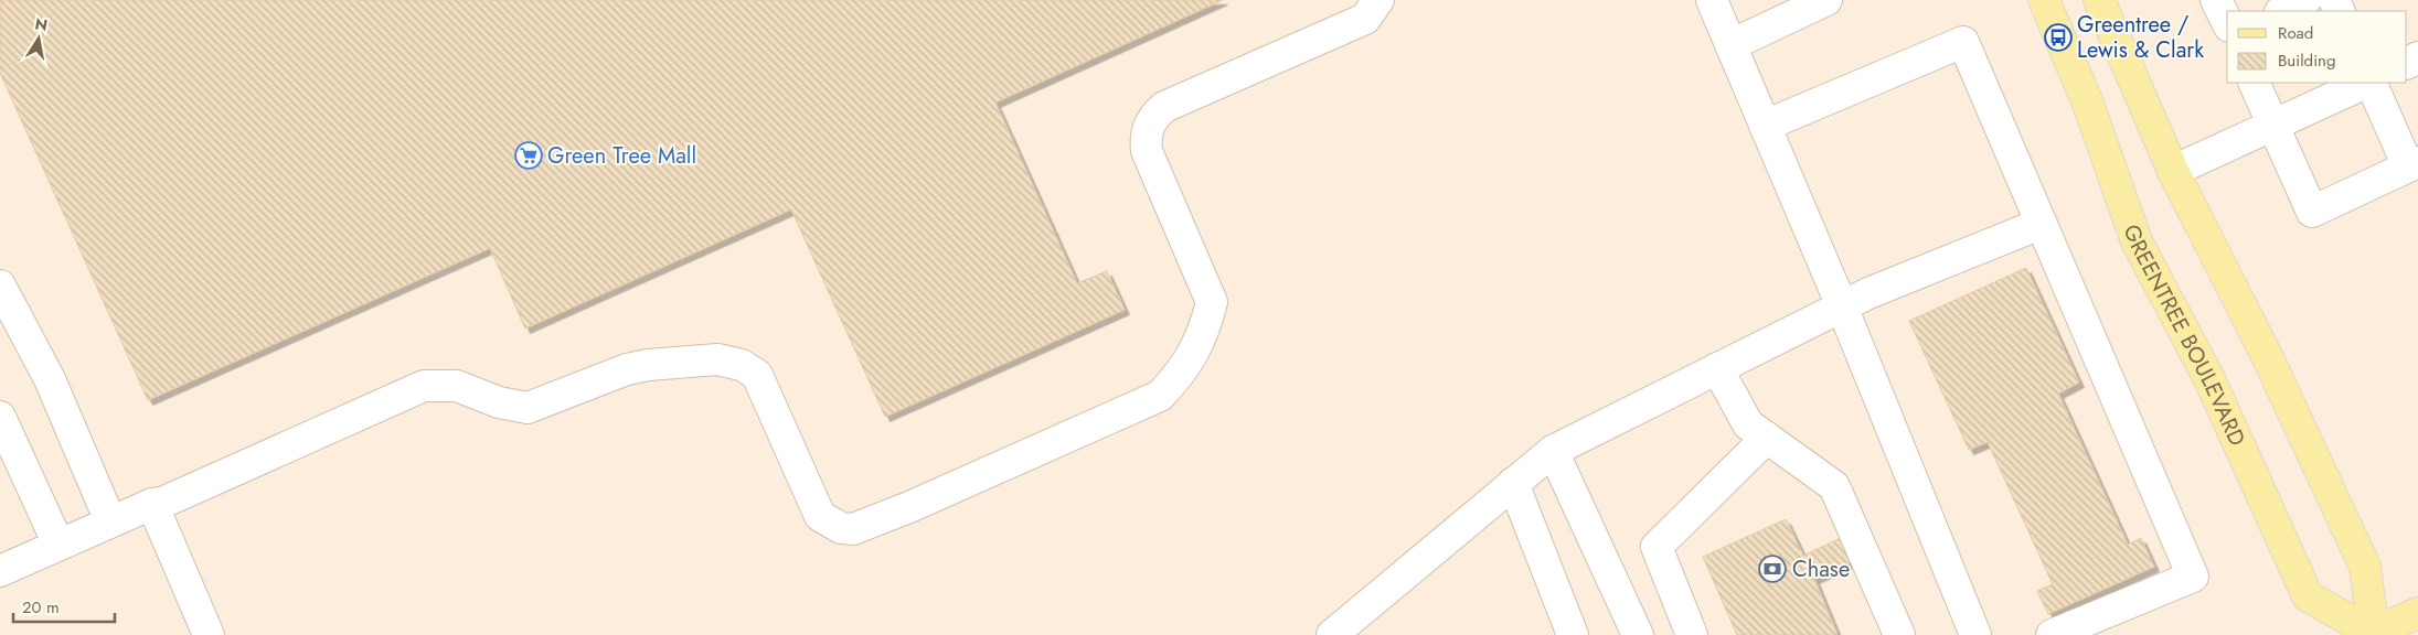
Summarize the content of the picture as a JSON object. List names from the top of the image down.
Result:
{
  "streets": {
    "main road": ["GREENTREE BOULEVARD"]
  },
  "places": {
    "bus stop": ["Greentree / Lewis & Clark"],
    "supermarket": ["Green Tree Mall"],
    "bank": ["Chase"]
  },
  "legend": ["Road", "Building"],
  "scale_bar": "20 m",
  "north": "top"
}
